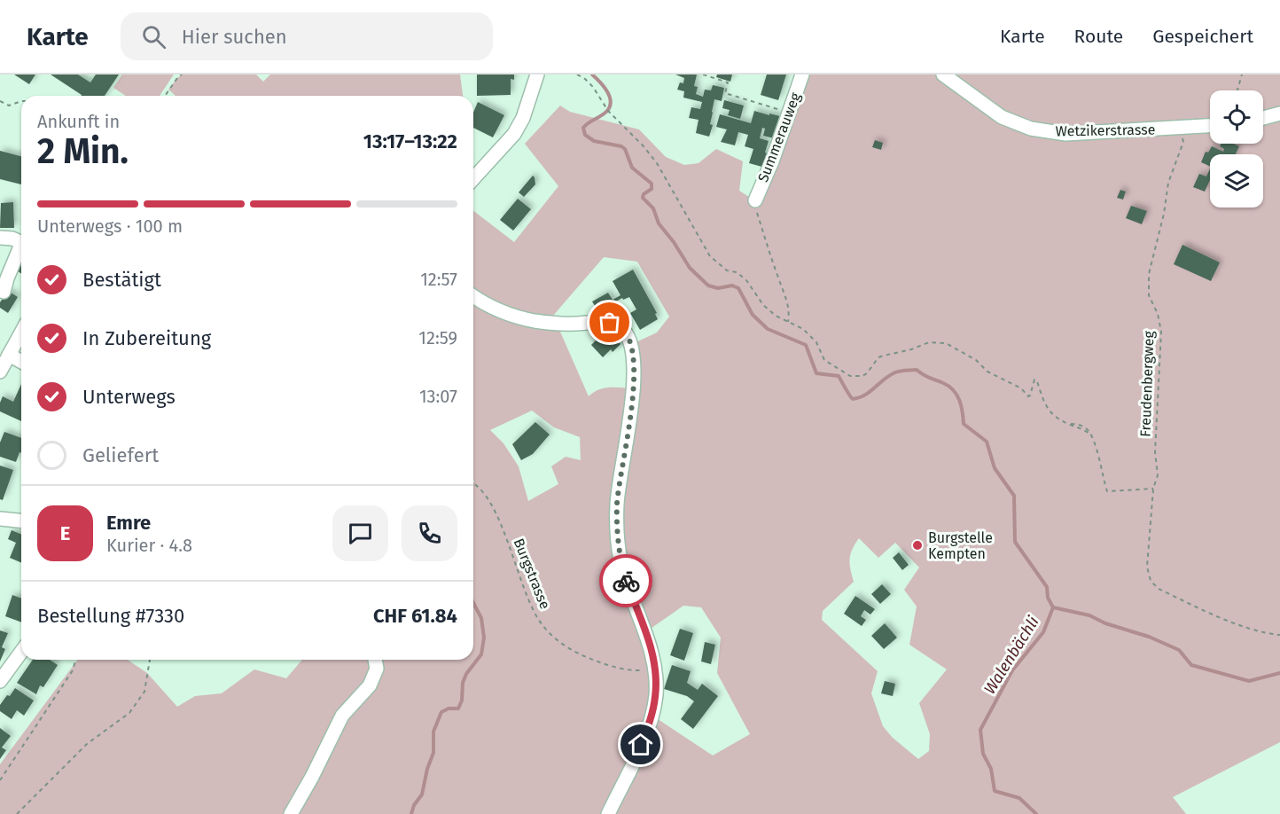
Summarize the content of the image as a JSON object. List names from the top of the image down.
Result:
{
  "streets": {
    "street": ["Wetzikerstrasse", "Summerauweg"],
    "path": ["Freudenbergweg", "Burgstrasse"]
  },
  "crossings": [
    ["Wetzikerstrasse", "Freudenbergweg"]
  ],
  "water": ["Walenbächli"],
  "places": ["Burgstelle Kempten"],
  "page": {
    "header": "Karte",
    "search": "Hier suchen",
    "nav": ["Karte", "Route", "Gespeichert"],
    "heading": ["2 Min.", "Ankunft in", "13:17–13:22"],
    "panel": [
      "Emre",
      "Kurier · 4.8",
      "Bestellung #7330",
      "CHF 61.84"
    ],
    "bar": "Unterwegs · 100 m",
    "list": [
      ["Bestätigt", "12:57"],
      ["In Zubereitung", "12:59"],
      ["Unterwegs", "13:07"],
      "Geliefert"
    ],
    "round": "E"
  }
}
